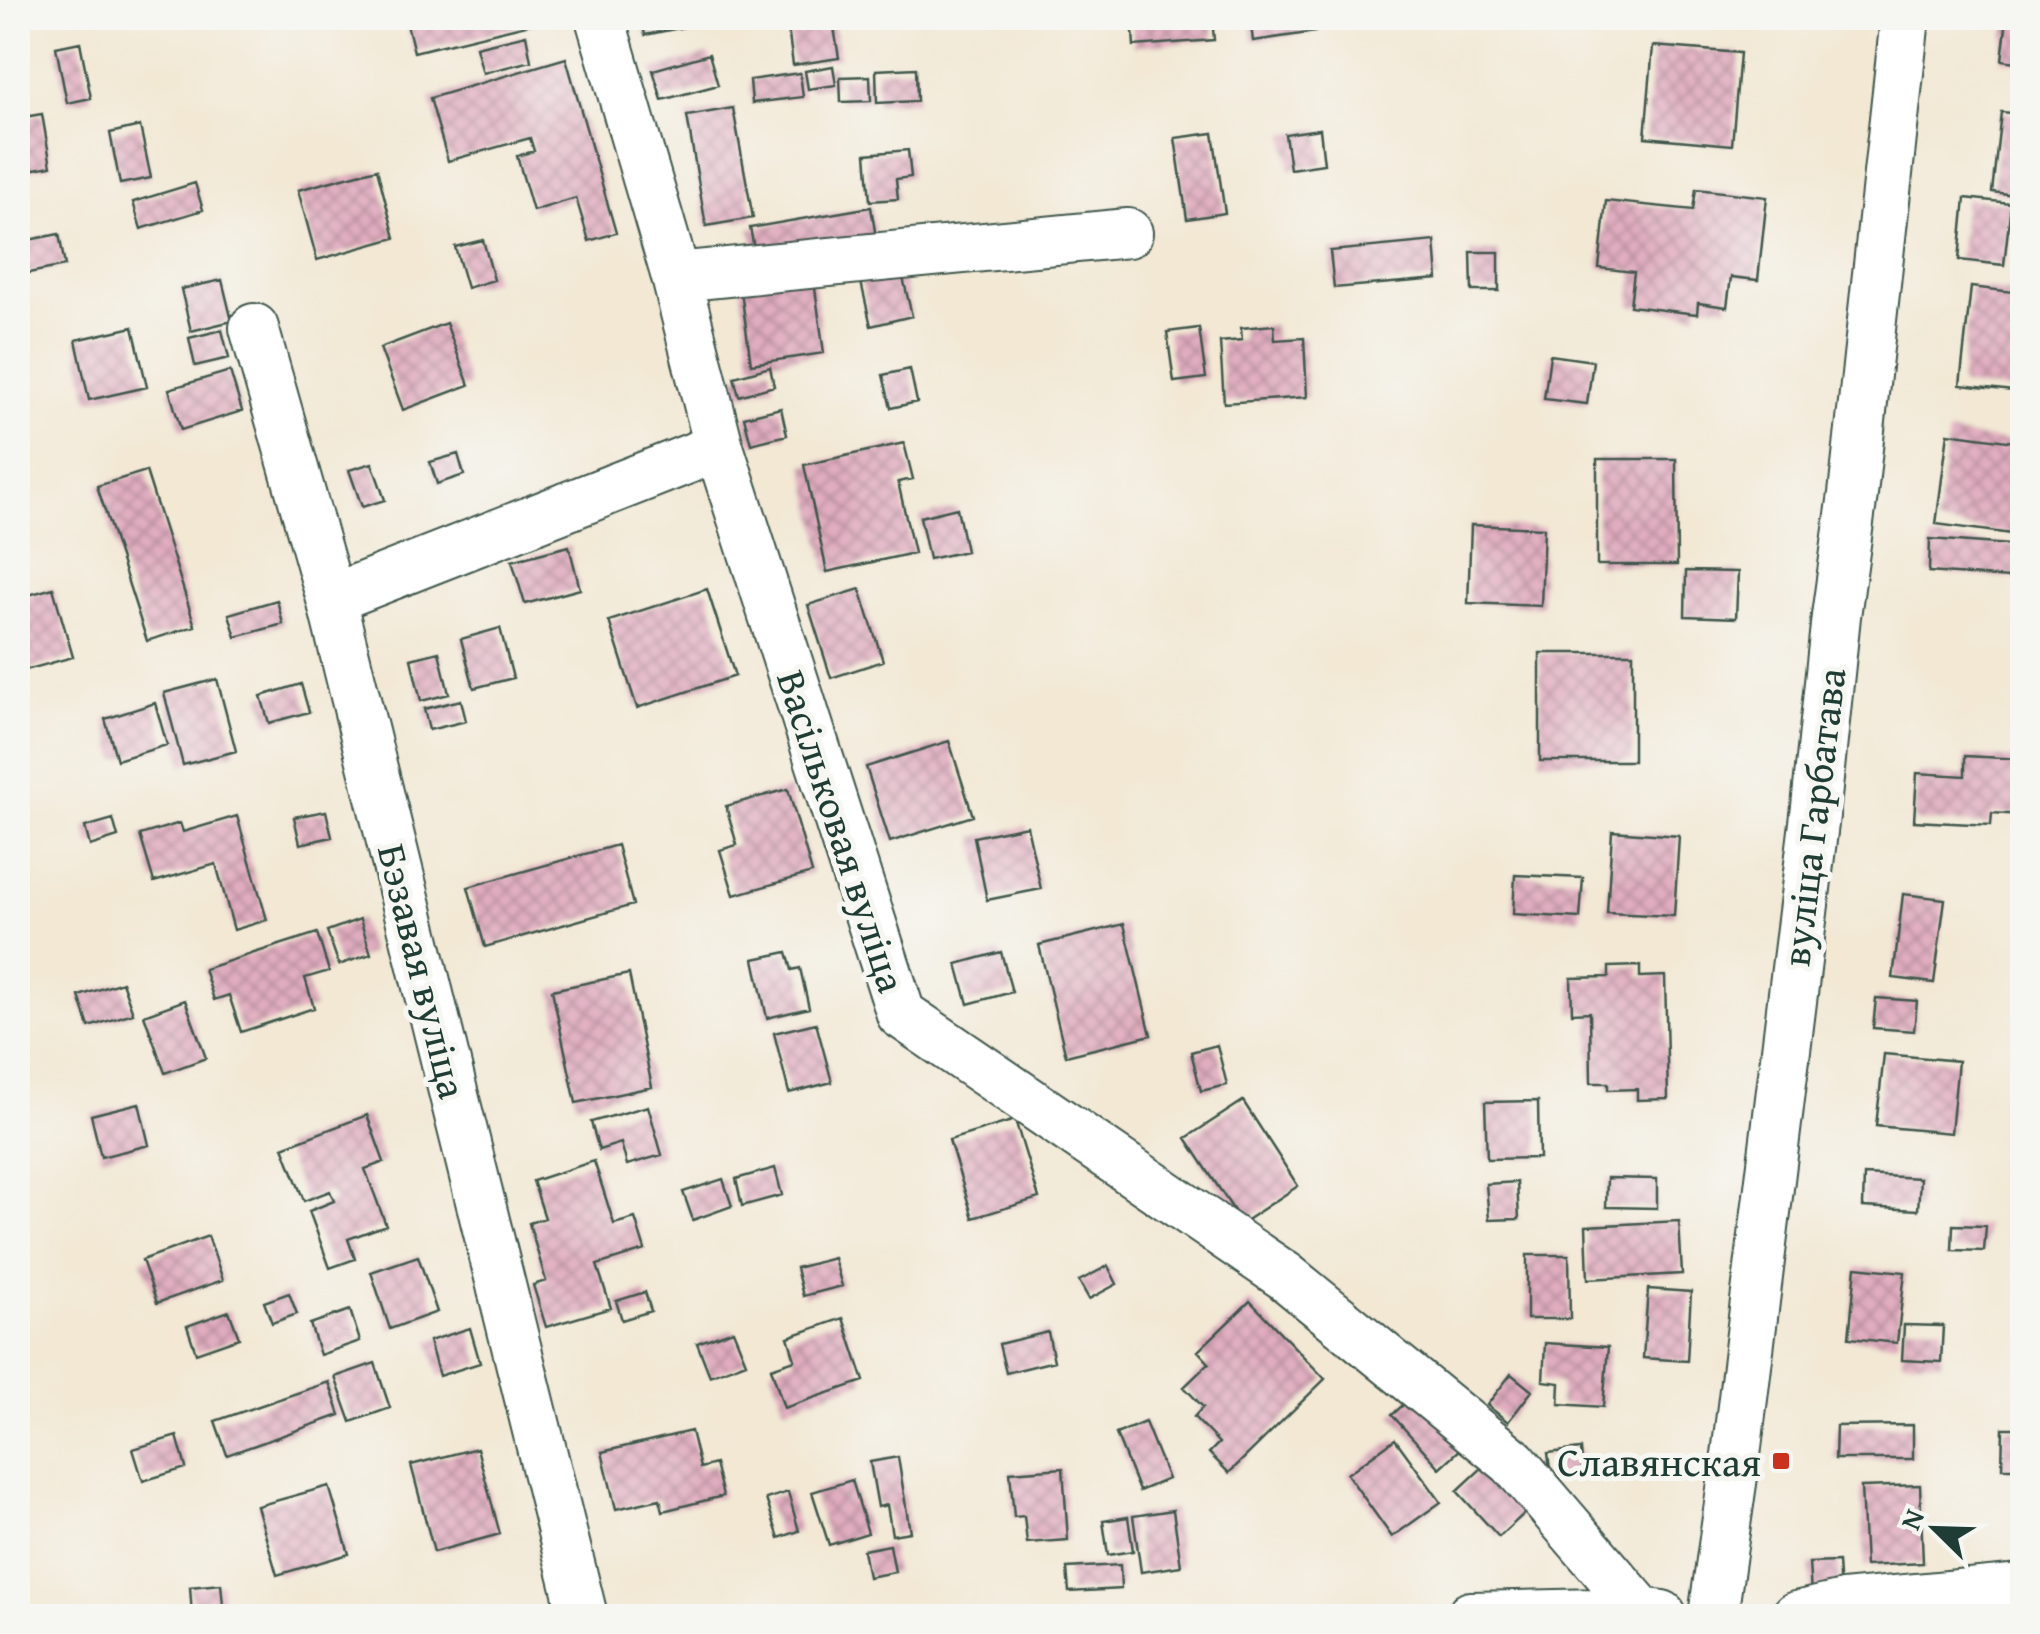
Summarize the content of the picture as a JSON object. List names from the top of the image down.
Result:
{
  "streets": {
    "street": ["вуліца Гарбатава", "Васільковая вуліца", "Бэзавая вуліца"]
  },
  "places": {
    "transit": ["Славянская"]
  },
  "north": "top left"
}
